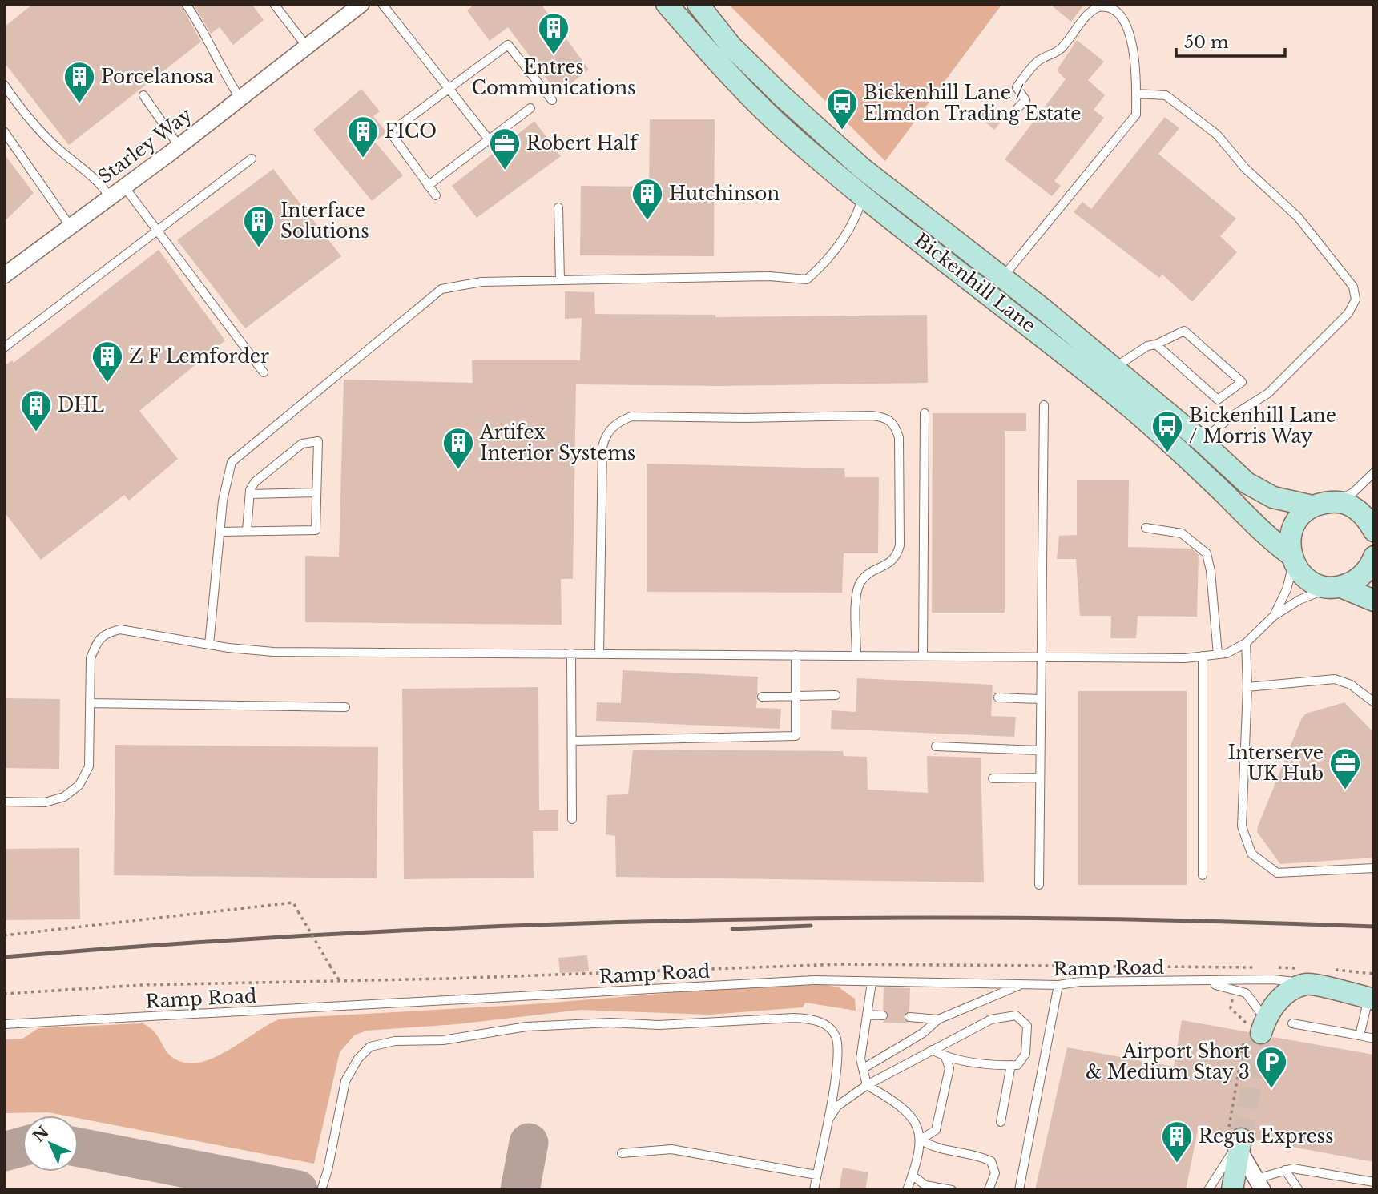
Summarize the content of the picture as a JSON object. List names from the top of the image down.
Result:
{
  "streets": {
    "main road": ["Bickenhill Lane"],
    "street": ["Starley Way"],
    "lane": ["Ramp Road"]
  },
  "places": {
    "building": [
      "Entres Communications",
      "Porcelanosa",
      "FICO",
      "Hutchinson",
      "Interface Solutions",
      "Z F Lemforder",
      "DHL",
      "Artifex Interior Systems",
      "Regus Express"
    ],
    "bus stop": ["Bickenhill Lane / Elmdon Trading Estate", "Bickenhill Lane / Morris Way"],
    "office": ["Robert Half", "Interserve UK Hub"],
    "parking": ["Airport Short & Medium Stay 3"]
  },
  "scale_bar": "50 m",
  "north": "top left"
}
